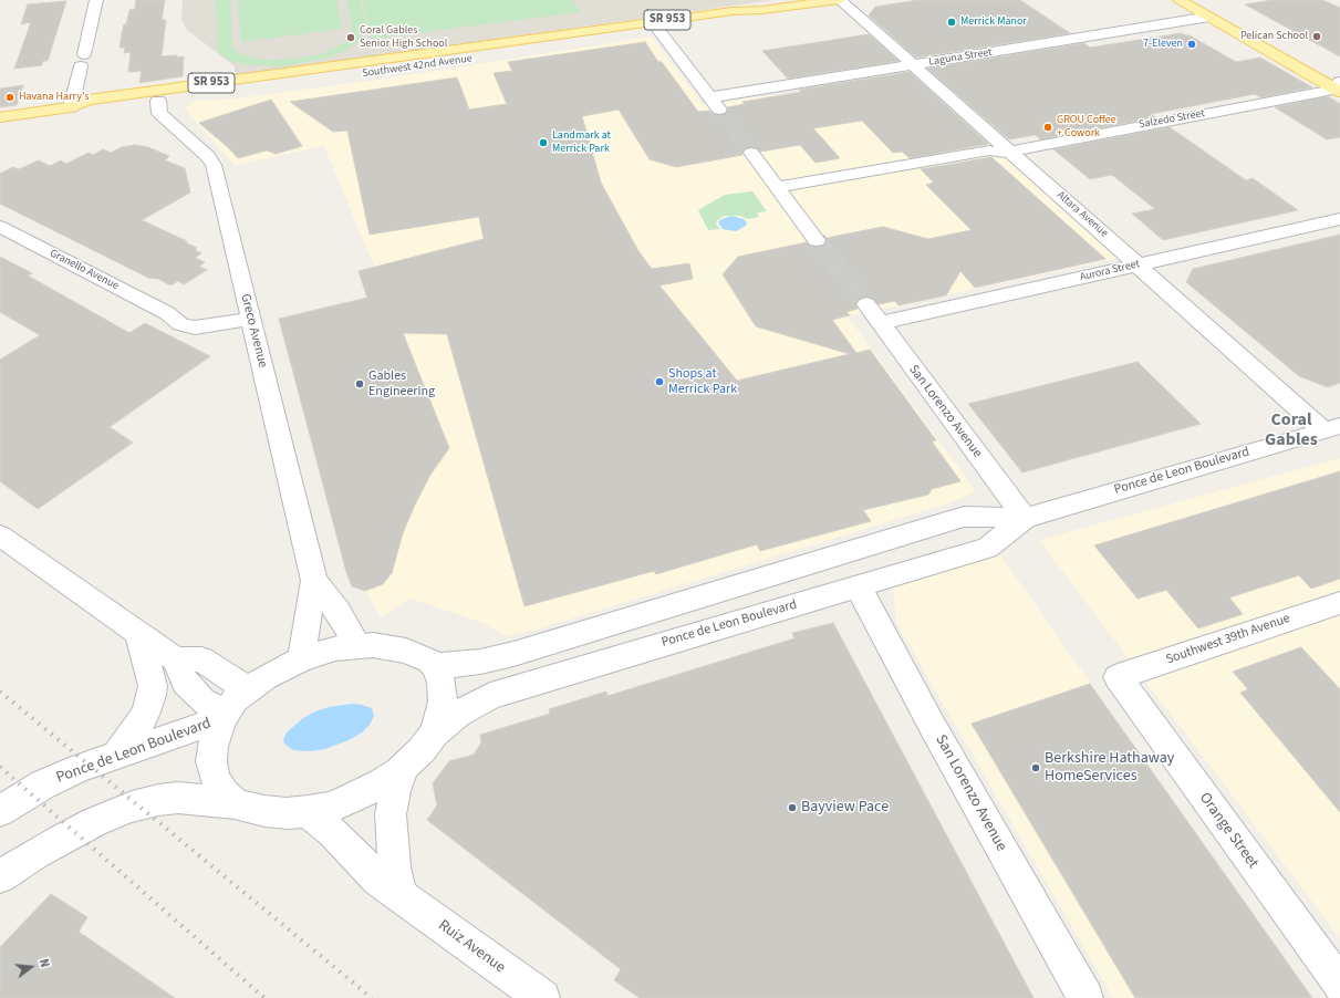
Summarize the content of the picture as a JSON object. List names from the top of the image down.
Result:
{
  "streets": {
    "main road": ["SR 953", "Southwest 42nd Avenue"],
    "street": [
      "Laguna Street",
      "Salzedo Street",
      "Altara Avenue",
      "Granello Avenue",
      "Aurora Street",
      "Greco Avenue",
      "San Lorenzo Avenue",
      "Ponce de Leon Boulevard",
      "Southwest 39th Avenue",
      "Orange Street",
      "Ruiz Avenue"
    ]
  },
  "crossings": [
    ["Laguna Street", "Altara Avenue"],
    ["Southwest 42nd Avenue", "Altara Avenue"],
    ["Southwest 42nd Avenue", "Greco Avenue"],
    ["Salzedo Street", "Altara Avenue"],
    ["Altara Avenue", "Aurora Street"],
    ["Altara Avenue", "Ponce de Leon Boulevard"],
    ["Granello Avenue", "Greco Avenue"],
    ["Aurora Street", "San Lorenzo Avenue"],
    ["San Lorenzo Avenue", "Ponce de Leon Boulevard"],
    ["Southwest 39th Avenue", "Orange Street"]
  ],
  "districts": ["Coral Gables"],
  "places": [
    "Merrick Manor",
    "Pelican School",
    "Coral Gables Senior High School",
    "7-Eleven",
    "Havana Harry's",
    "GROU Coffee + Cowork",
    "Landmark at Merrick Park",
    "Shops at Merrick Park",
    "Gables Engineering",
    "Berkshire Hathaway HomeServices",
    "Bayview Pace"
  ],
  "north": "right"
}
